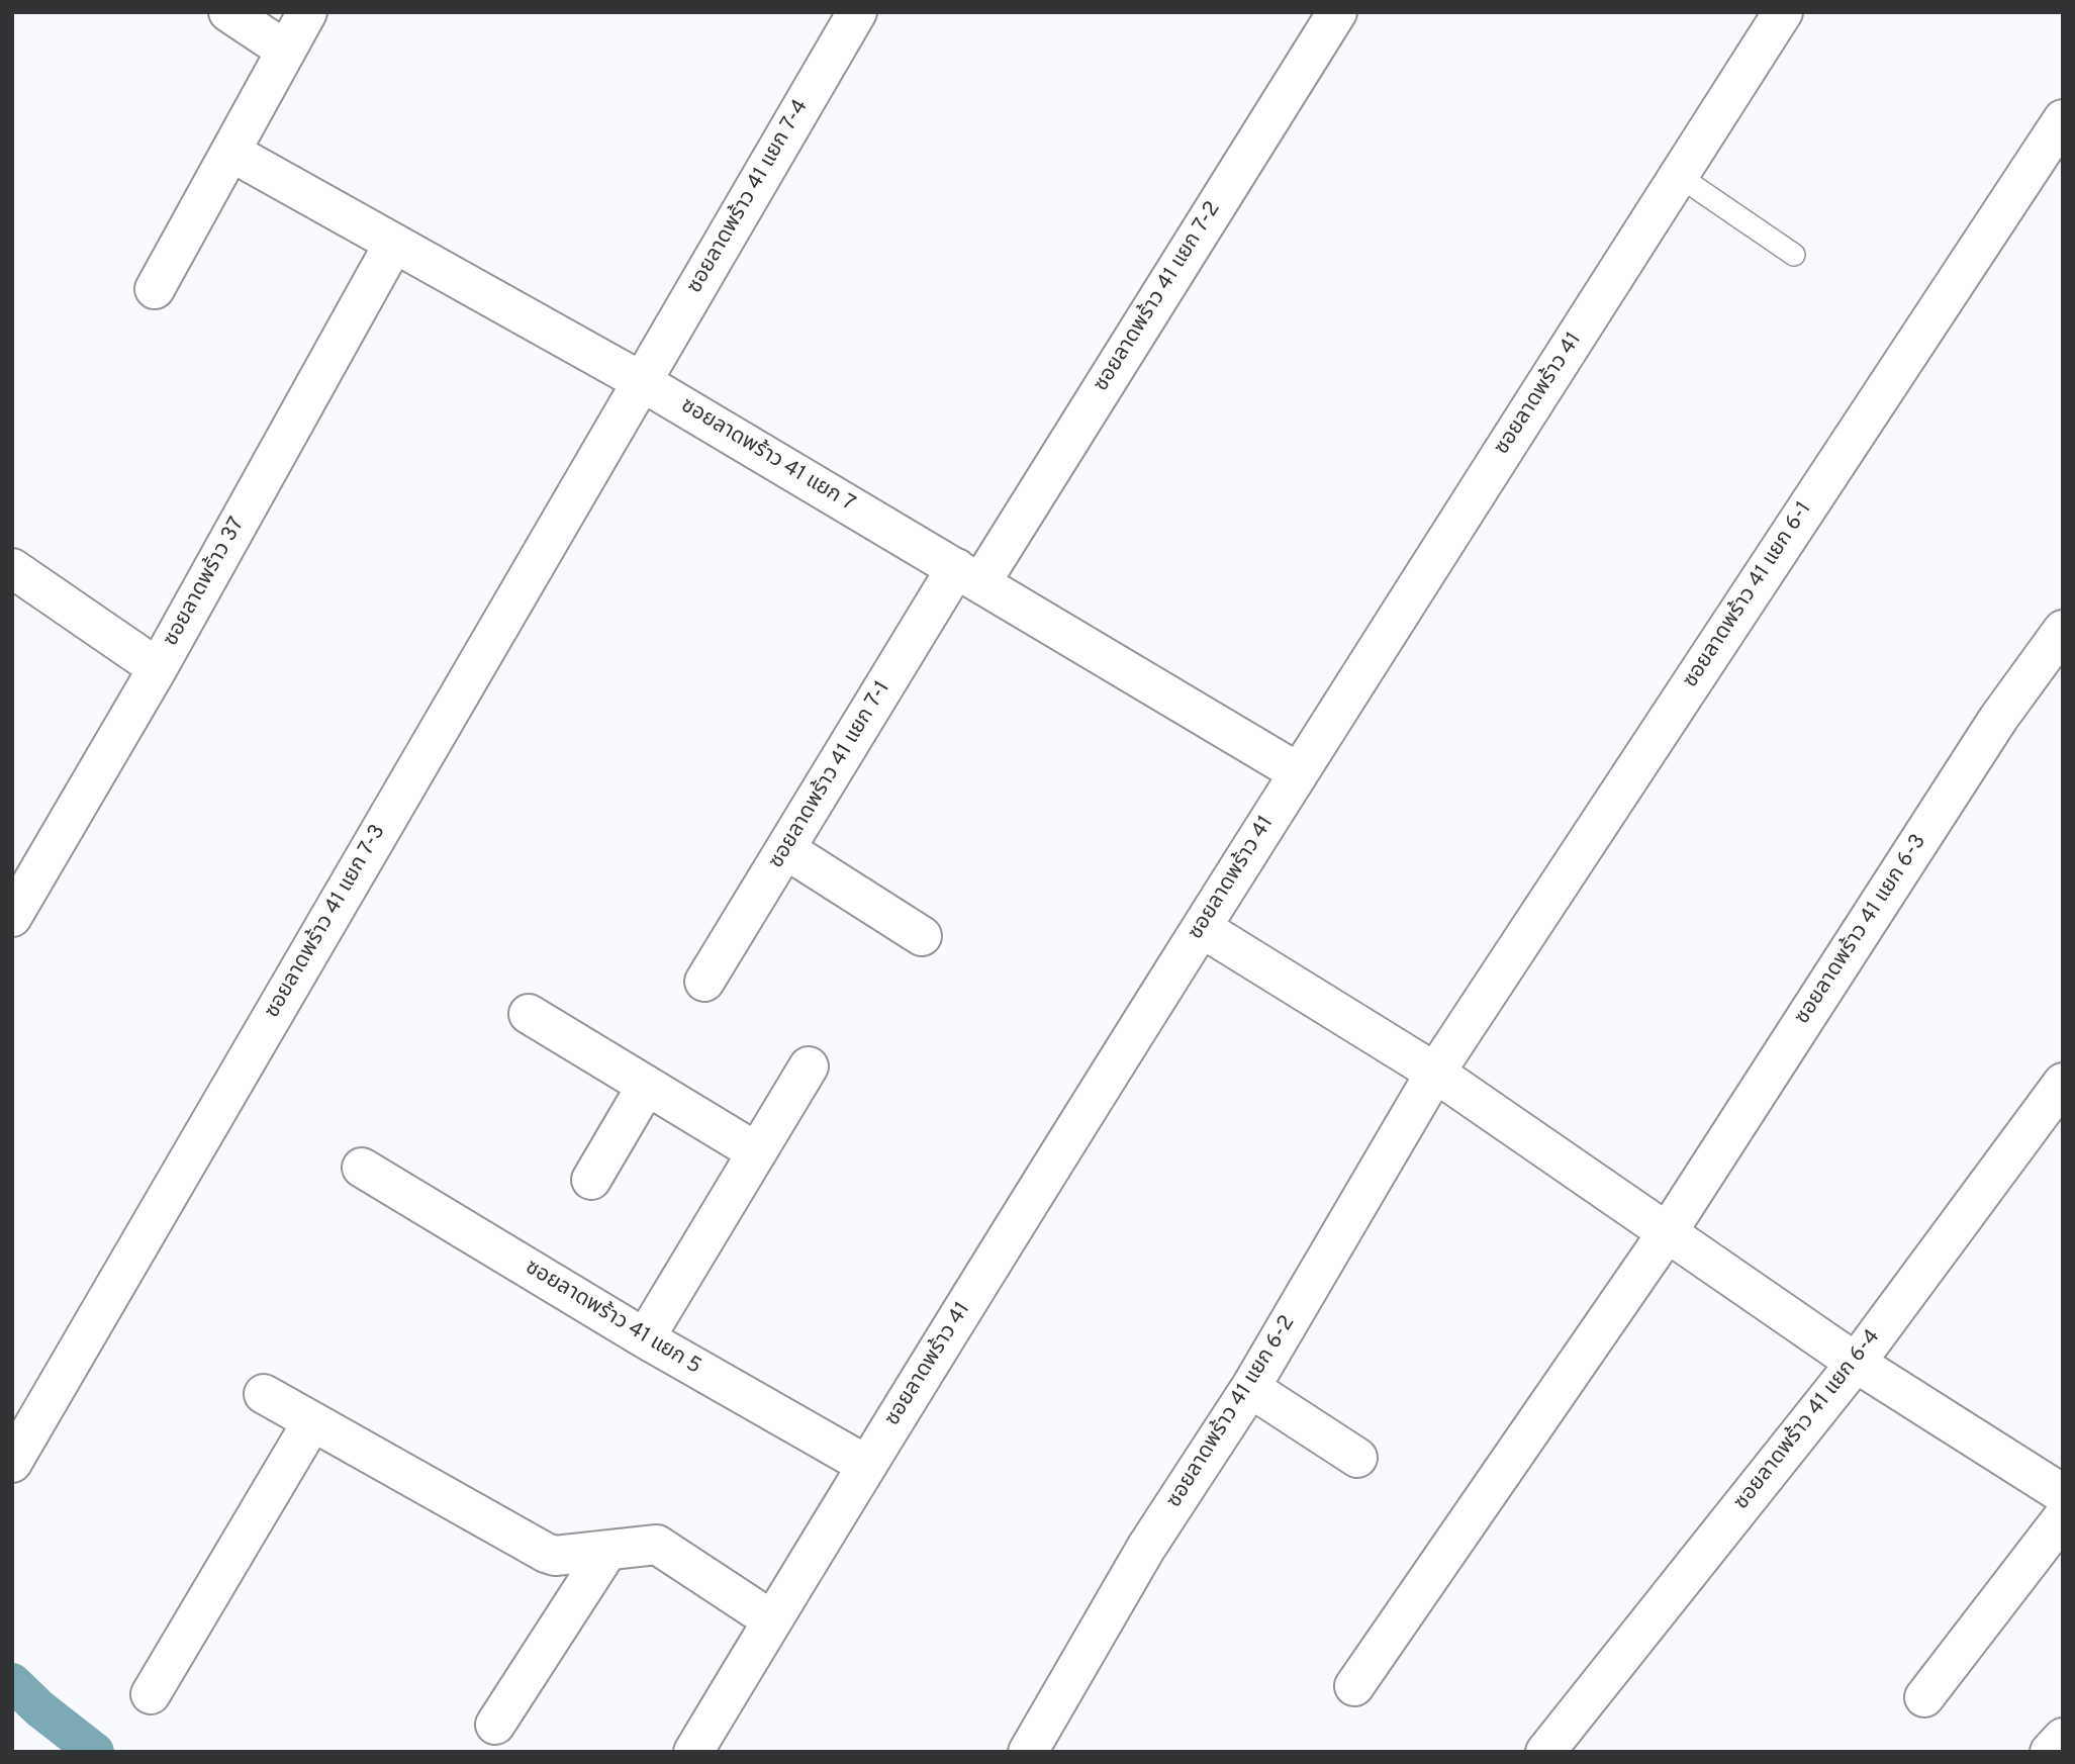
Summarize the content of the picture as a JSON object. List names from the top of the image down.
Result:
{
  "streets": {
    "street": [
      "ซอยลาดพร้าว 41 แยก 7-4",
      "ซอยลาดพร้าว 41 แยก 7-2",
      "ซอยลาดพร้าว 41",
      "ซอยลาดพร้าว 41 แยก 7",
      "ซอยลาดพร้าว 37",
      "ซอยลาดพร้าว 41 แยก 6-1",
      "ซอยลาดพร้าว 41 แยก 7-1",
      "ซอยลาดพร้าว 41 แยก 7-3",
      "ซอยลาดพร้าว 41 แยก 6-3",
      "ซอยลาดพร้าว 41 แยก 5",
      "ซอยลาดพร้าว 41 แยก 6-2",
      "ซอยลาดพร้าว 41 แยก 6-4"
    ]
  },
  "crossings": [
    ["ซอยลาดพร้าว 41 แยก 7-4", "ซอยลาดพร้าว 41 แยก 7"],
    ["ซอยลาดพร้าว 41 แยก 7-4", "ซอยลาดพร้าว 41 แยก 7-3"],
    ["ซอยลาดพร้าว 41 แยก 7-2", "ซอยลาดพร้าว 41 แยก 7"],
    ["ซอยลาดพร้าว 41 แยก 7-2", "ซอยลาดพร้าว 41 แยก 7-1"],
    ["ซอยลาดพร้าว 41", "ซอยลาดพร้าว 41 แยก 7"],
    ["ซอยลาดพร้าว 41", "ซอยลาดพร้าว 41 แยก 5"],
    ["ซอยลาดพร้าว 41 แยก 7", "ซอยลาดพร้าว 37"],
    ["ซอยลาดพร้าว 41 แยก 7", "ซอยลาดพร้าว 41 แยก 7-1"],
    ["ซอยลาดพร้าว 41 แยก 7", "ซอยลาดพร้าว 41 แยก 7-3"],
    ["ซอยลาดพร้าว 41 แยก 6-1", "ซอยลาดพร้าว 41 แยก 6-2"]
  ]
}
